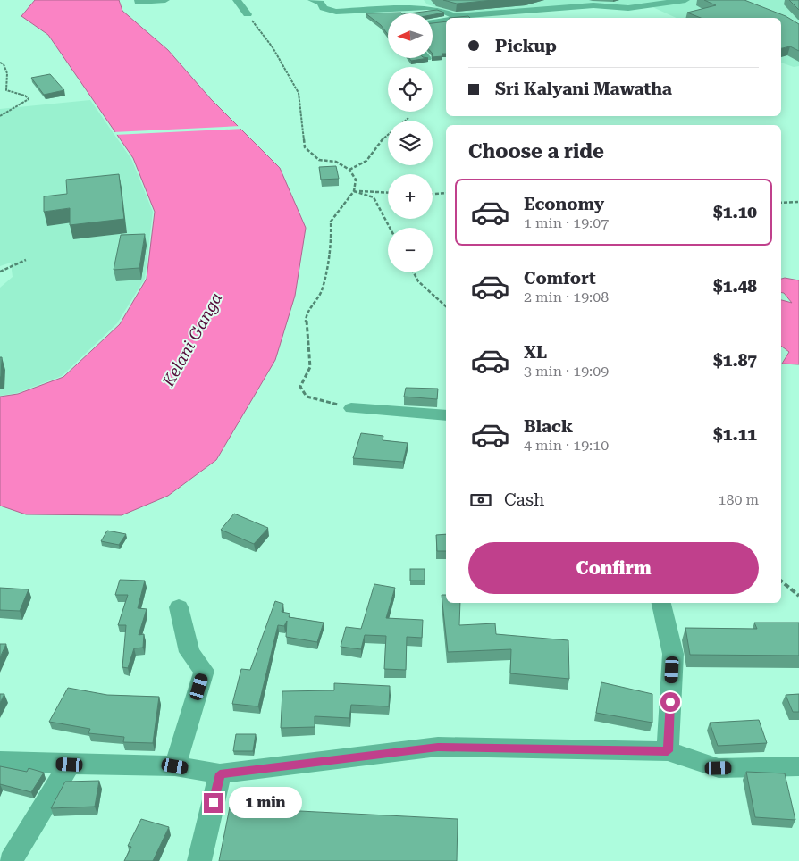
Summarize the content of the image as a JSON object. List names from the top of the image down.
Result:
{
  "water": ["Kelani Ganga"],
  "north": "left",
  "page": {
    "map_buttons": ["+", "−"],
    "banner": ["Pickup", "Sri Kalyani Mawatha"],
    "heading": "Choose a ride",
    "list": [
      {
        "name": "Economy",
        "note": "1 min · 19:07",
        "value": "$1.10"
      },
      {
        "name": "Comfort",
        "note": "2 min · 19:08",
        "value": "$1.48"
      },
      {
        "name": "XL",
        "note": "3 min · 19:09",
        "value": "$1.87"
      },
      {
        "name": "Black",
        "note": "4 min · 19:10",
        "value": "$1.11"
      }
    ],
    "pay": ["Cash", "180 m"],
    "buttons": "Confirm",
    "bubble": "1 min"
  }
}
